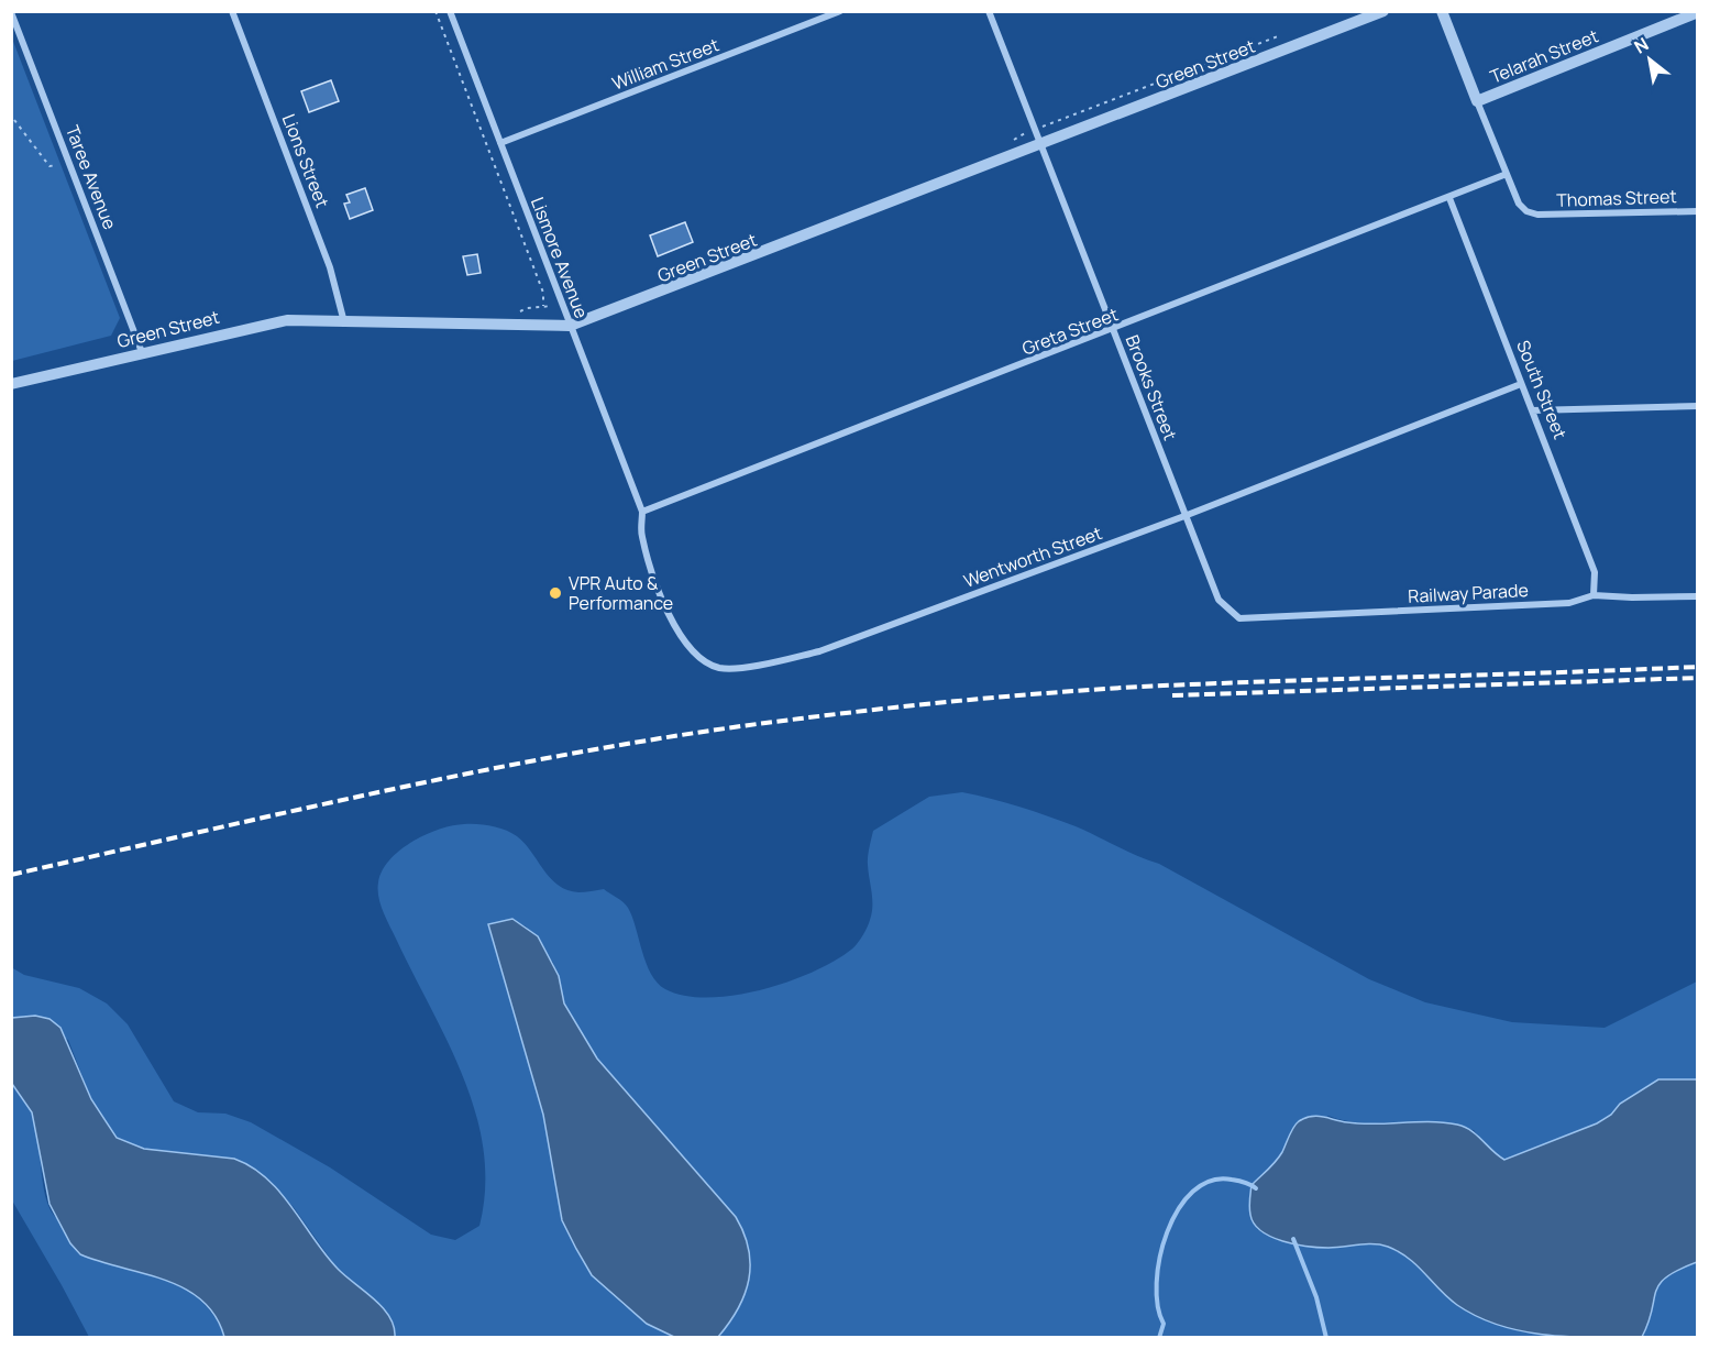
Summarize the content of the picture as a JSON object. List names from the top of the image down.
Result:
{
  "streets": {
    "street": [
      "Telarah Street",
      "William Street",
      "Green Street",
      "Lions Street",
      "Taree Avenue",
      "Thomas Street",
      "Lismore Avenue",
      "Greta Street",
      "Brooks Street",
      "South Street",
      "Wentworth Street",
      "Railway Parade"
    ]
  },
  "crossings": [
    ["William Street", "Lismore Avenue"],
    ["Green Street", "Lions Street"],
    ["Green Street", "Taree Avenue"],
    ["Green Street", "Lismore Avenue"],
    ["Green Street", "Brooks Street"],
    ["Thomas Street", "Greta Street"],
    ["Lismore Avenue", "Greta Street"],
    ["Lismore Avenue", "Wentworth Street"],
    ["Greta Street", "Brooks Street"],
    ["Greta Street", "South Street"],
    ["Greta Street", "Wentworth Street"],
    ["Brooks Street", "Wentworth Street"],
    ["Brooks Street", "Railway Parade"],
    ["South Street", "Wentworth Street"],
    ["South Street", "Railway Parade"]
  ],
  "places": ["VPR Auto & Performance"],
  "north": "top left"
}
